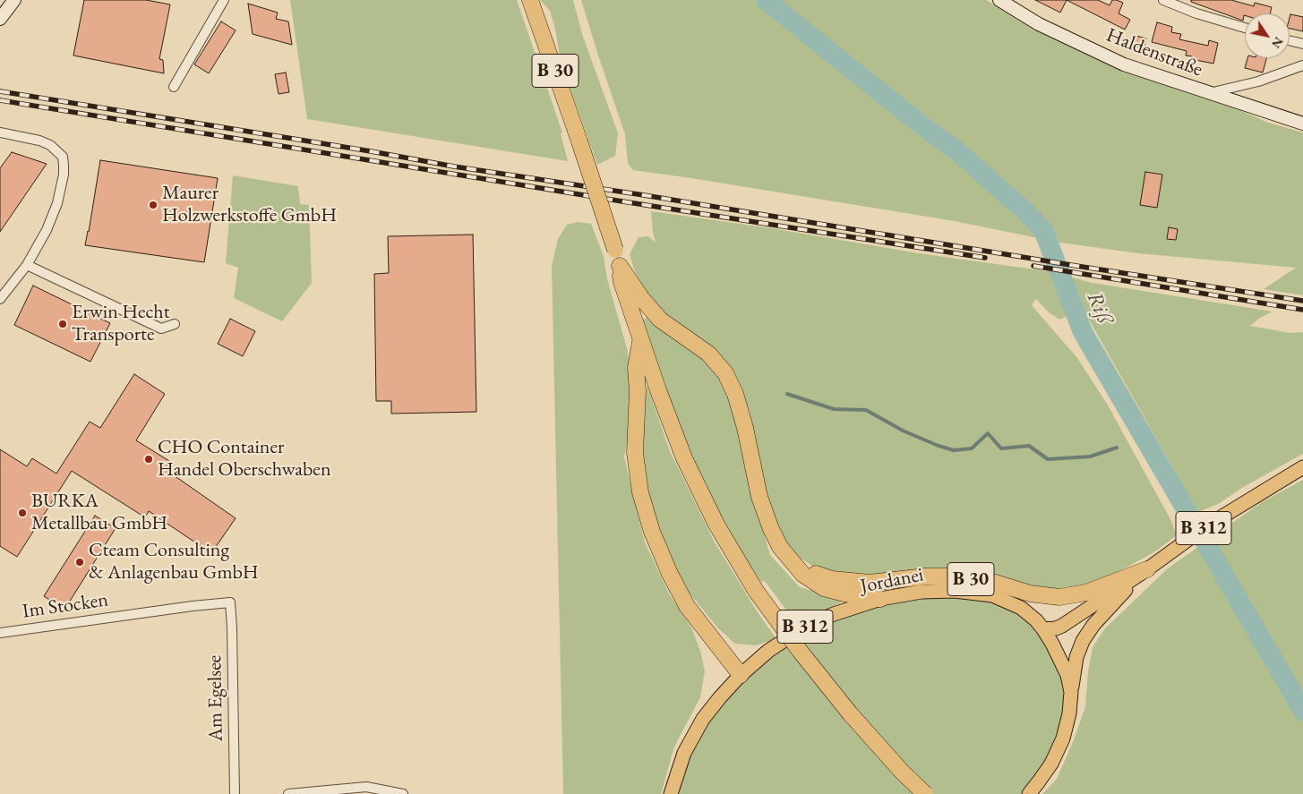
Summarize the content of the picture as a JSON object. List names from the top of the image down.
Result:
{
  "streets": {
    "highway": ["B 30"],
    "main road": ["B 312", "Jordanei"],
    "street": ["Haldenstraße", "Im Stocken", "Am Egelsee"]
  },
  "crossings": [
    ["B 30", "B 312"],
    ["B 30", "Jordanei"],
    ["B 312", "Jordanei"],
    ["Im Stocken", "Am Egelsee"]
  ],
  "water": ["Riß"],
  "places": [
    "Maurer Holzwerkstoffe GmbH",
    "Erwin Hecht Transporte",
    "CHO Container Handel Oberschwaben",
    "BURKA Metallbau GmbH",
    "Cteam Consulting & Anlagenbau GmbH"
  ],
  "north": "bottom right"
}
